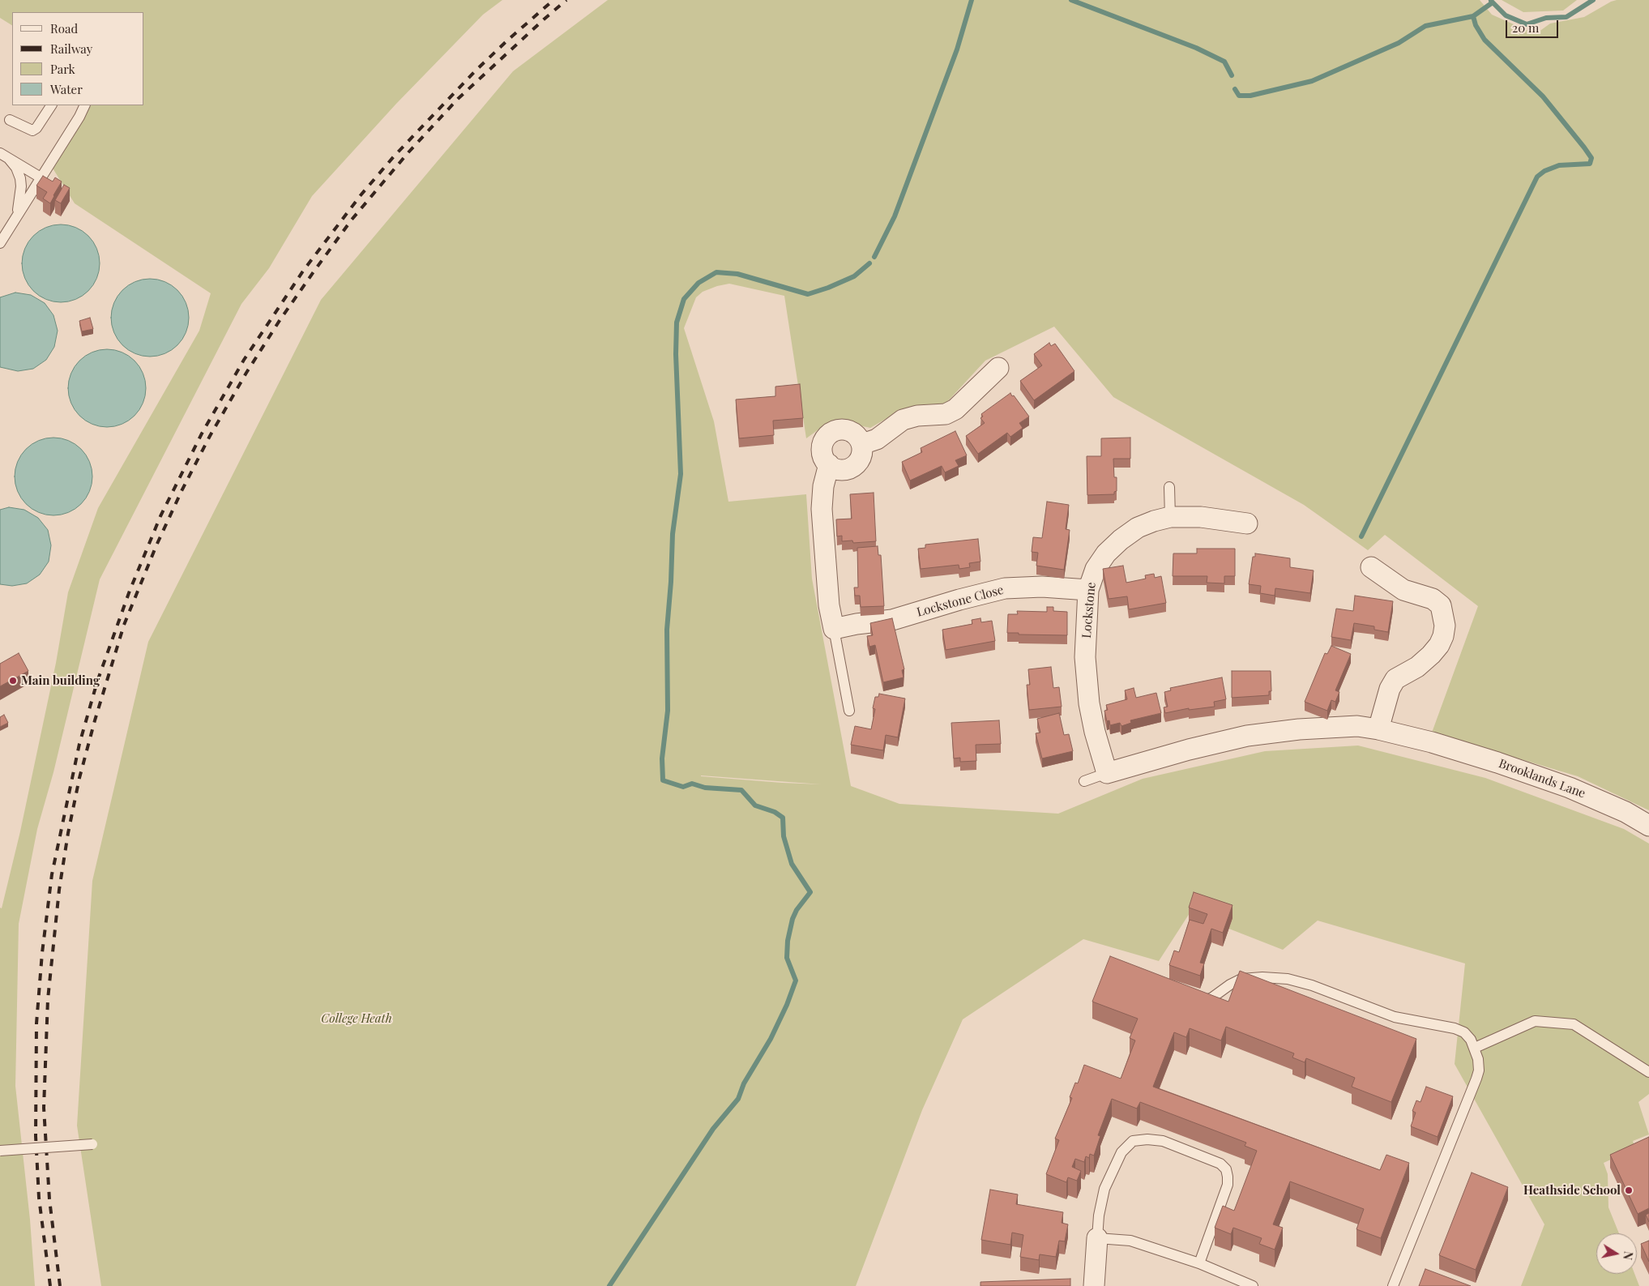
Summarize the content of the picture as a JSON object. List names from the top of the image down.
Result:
{
  "streets": {
    "street": ["Lockstone Close", "Lockstone", "Brooklands Lane"]
  },
  "crossings": [
    ["Lockstone Close", "Lockstone"]
  ],
  "parks": ["College Heath"],
  "places": ["Main building", "Heathside School"],
  "legend": [
    "Road",
    "Railway",
    "Park",
    "Water"
  ],
  "scale_bar": "20 m",
  "north": "right"
}
